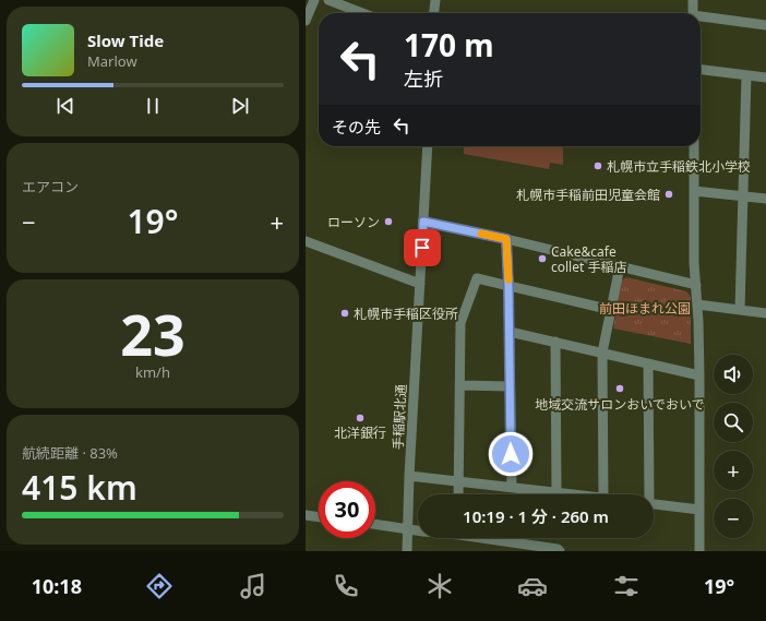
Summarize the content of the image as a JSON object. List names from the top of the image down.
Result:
{
  "streets": {
    "street": ["手稲駅北通"]
  },
  "parks": ["前田ほまれ公園"],
  "places": [
    "札幌市立手稲鉄北小学校",
    "札幌市手稲前田児童会館",
    "ローソン",
    "Cake&cafe collet 手稲店",
    "札幌市手稲区役所",
    "地域交流サロンおいでおいで",
    "北洋銀行"
  ],
  "page": {
    "turn": ["170 m", "左折"],
    "song": ["Slow Tide", "Marlow"],
    "then": "その先",
    "tile": [
      "エアコン",
      ["23", "km/h"],
      ["航続距離 · 83%", "415 km"]
    ],
    "heat": ["−", "19°", "+"],
    "map_buttons": ["+", "−"],
    "limit": "30",
    "trip": "10:19 · 1 分 · 260 m",
    "tabs": ["10:18", "19°"]
  }
}
